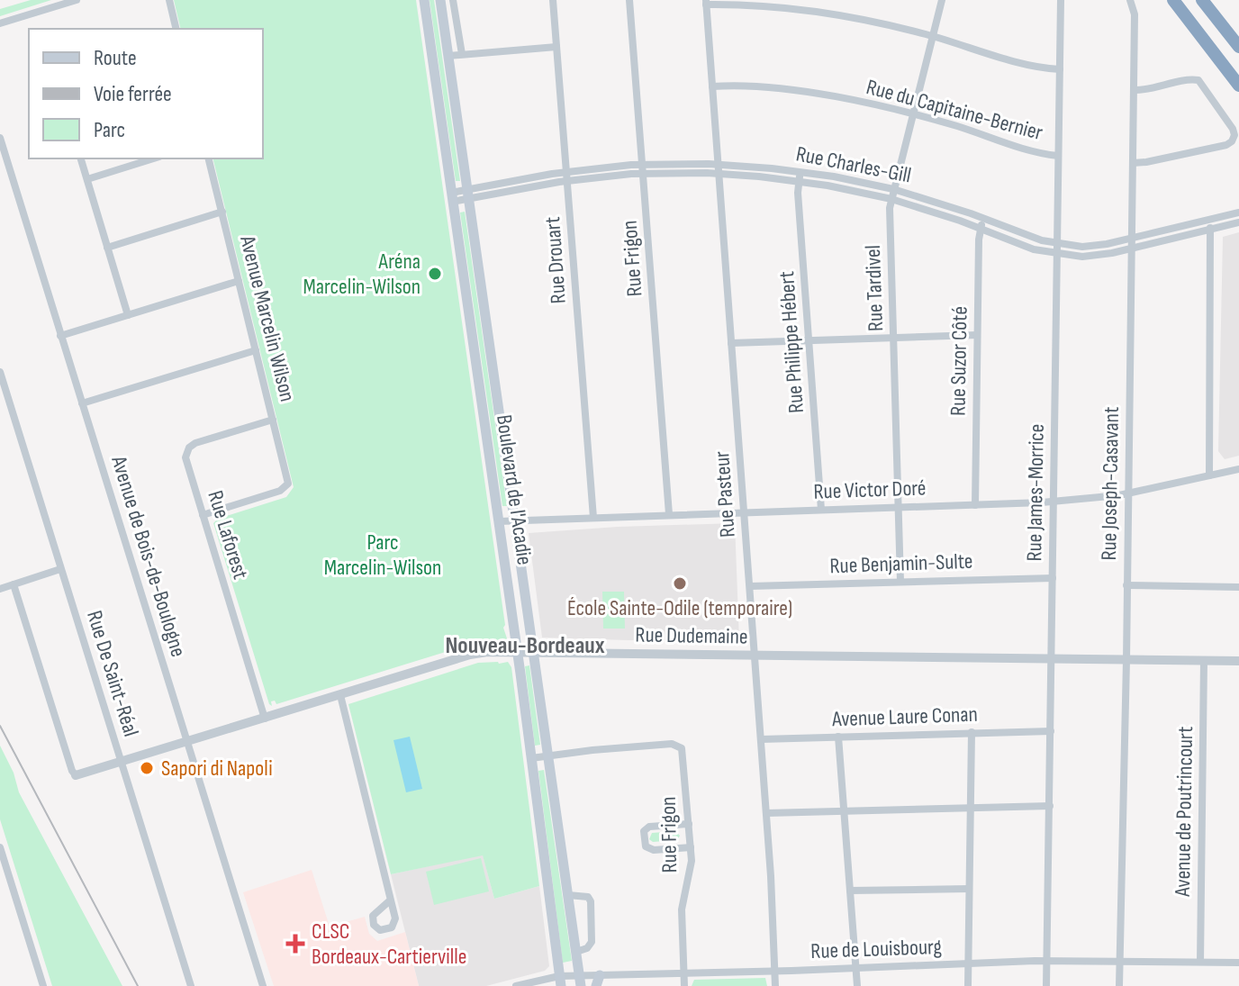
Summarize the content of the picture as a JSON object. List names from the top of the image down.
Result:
{
  "streets": {
    "main road": ["Boulevard de l'Acadie"],
    "street": [
      "Rue du Capitaine-Bernier",
      "Rue Charles-Gill",
      "Rue Frigon",
      "Rue Drouart",
      "Rue Tardivel",
      "Avenue Marcelin Wilson",
      "Rue Philippe Hébert",
      "Rue Suzor Côté",
      "Rue Joseph-Casavant",
      "Rue Victor Doré",
      "Rue James-Morrice",
      "Rue Pasteur",
      "Rue Laforest",
      "Avenue de Bois-de-Boulogne",
      "Rue Benjamin-Sulte",
      "Rue Dudemaine",
      "Rue De Saint-Réal",
      "Avenue Laure Conan",
      "Avenue de Poutrincourt",
      "Rue de Louisbourg"
    ]
  },
  "crossings": [
    ["Rue du Capitaine-Bernier", "Rue Tardivel"],
    ["Rue du Capitaine-Bernier", "Rue James-Morrice"],
    ["Rue du Capitaine-Bernier", "Rue Pasteur"],
    ["Rue Charles-Gill", "Rue Frigon"],
    ["Rue Charles-Gill", "Rue Drouart"],
    ["Rue Charles-Gill", "Rue Tardivel"],
    ["Rue Charles-Gill", "Rue Philippe Hébert"],
    ["Rue Charles-Gill", "Rue Suzor Côté"],
    ["Rue Charles-Gill", "Rue Joseph-Casavant"],
    ["Rue Charles-Gill", "Boulevard de l'Acadie"],
    ["Rue Charles-Gill", "Rue James-Morrice"],
    ["Rue Charles-Gill", "Rue Pasteur"],
    ["Rue Frigon", "Boulevard de l'Acadie"],
    ["Rue Frigon", "Rue Victor Doré"],
    ["Rue Frigon", "Rue de Louisbourg"],
    ["Rue Drouart", "Rue Victor Doré"],
    ["Rue Tardivel", "Rue Victor Doré"],
    ["Rue Tardivel", "Rue Benjamin-Sulte"],
    ["Avenue Marcelin Wilson", "Rue Laforest"],
    ["Rue Philippe Hébert", "Rue Victor Doré"],
    ["Rue Suzor Côté", "Rue Victor Doré"],
    ["Rue Joseph-Casavant", "Rue Victor Doré"],
    ["Rue Joseph-Casavant", "Rue Dudemaine"],
    ["Rue Joseph-Casavant", "Rue de Louisbourg"],
    ["Boulevard de l'Acadie", "Rue Victor Doré"],
    ["Boulevard de l'Acadie", "Rue Dudemaine"],
    ["Boulevard de l'Acadie", "Rue de Louisbourg"],
    ["Rue Victor Doré", "Rue James-Morrice"],
    ["Rue Victor Doré", "Rue Pasteur"],
    ["Rue James-Morrice", "Rue Benjamin-Sulte"],
    ["Rue James-Morrice", "Rue Dudemaine"],
    ["Rue James-Morrice", "Avenue Laure Conan"],
    ["Rue James-Morrice", "Rue de Louisbourg"],
    ["Rue Pasteur", "Rue Benjamin-Sulte"],
    ["Rue Pasteur", "Rue Dudemaine"],
    ["Rue Pasteur", "Avenue Laure Conan"],
    ["Rue Pasteur", "Rue de Louisbourg"],
    ["Rue Laforest", "Rue Dudemaine"],
    ["Avenue de Bois-de-Boulogne", "Rue Dudemaine"],
    ["Rue Dudemaine", "Rue De Saint-Réal"],
    ["Rue Dudemaine", "Avenue de Poutrincourt"],
    ["Avenue de Poutrincourt", "Rue de Louisbourg"]
  ],
  "districts": ["Nouveau-Bordeaux"],
  "parks": ["Parc Marcelin-Wilson"],
  "places": {
    "other": ["Aréna Marcelin-Wilson", "École Sainte-Odile (temporaire)", "Sapori di Napoli"],
    "health": ["CLSC Bordeaux-Cartierville"]
  },
  "legend": ["Route", "Voie ferrée", "Parc"]
}
